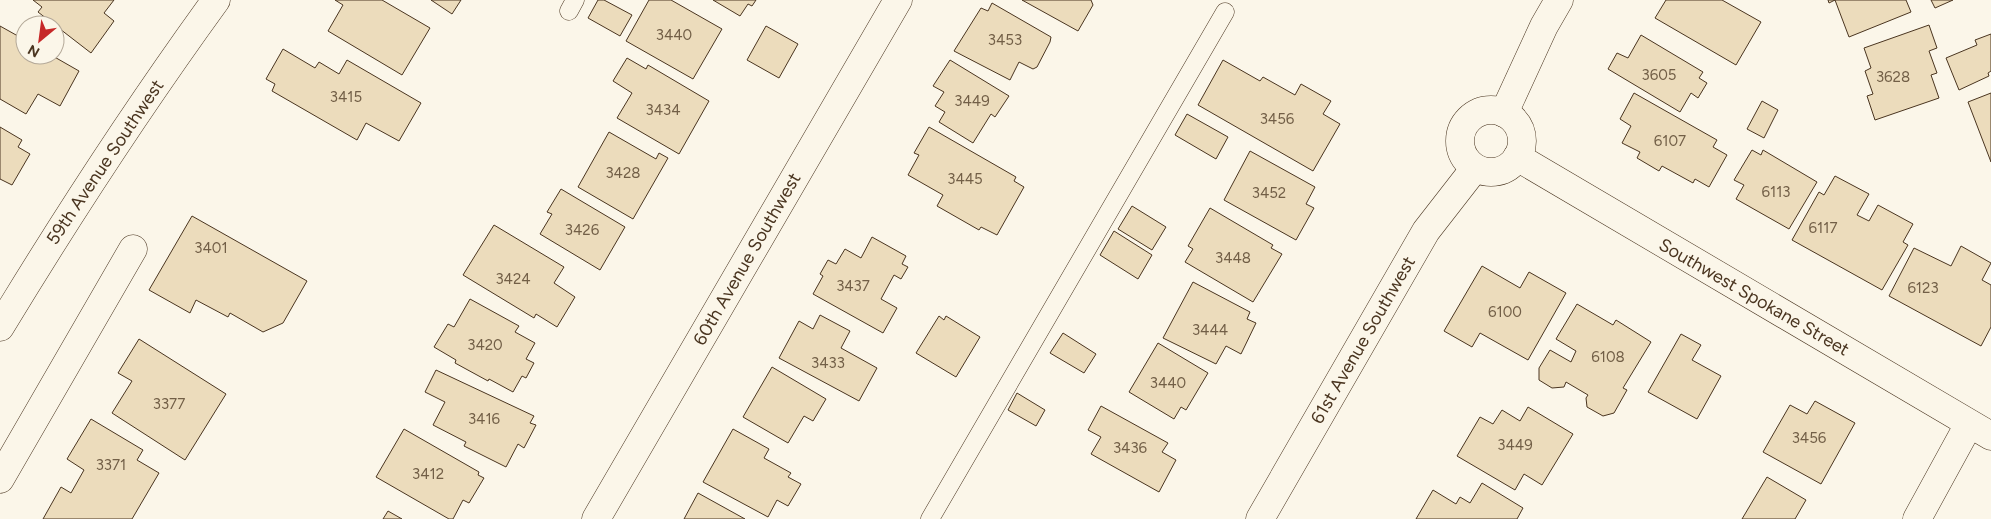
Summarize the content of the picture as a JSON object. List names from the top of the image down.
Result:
{
  "streets": {
    "street": [
      "59th Avenue Southwest",
      "60th Avenue Southwest",
      "Southwest Spokane Street",
      "61st Avenue Southwest"
    ]
  },
  "crossings": [
    ["Southwest Spokane Street", "61st Avenue Southwest"]
  ],
  "house_numbers": [
    "3440",
    "3453",
    "3605",
    "3628",
    "3415",
    "3449",
    "3434",
    "3456",
    "6107",
    "3428",
    "3445",
    "6113",
    "3452",
    "6117",
    "3426",
    "3401",
    "3448",
    "3424",
    "3437",
    "6123",
    "6100",
    "3444",
    "3420",
    "6108",
    "3433",
    "3440",
    "3377",
    "3416",
    "3456",
    "3449",
    "3436",
    "3371",
    "3412"
  ],
  "north": "bottom left"
}
